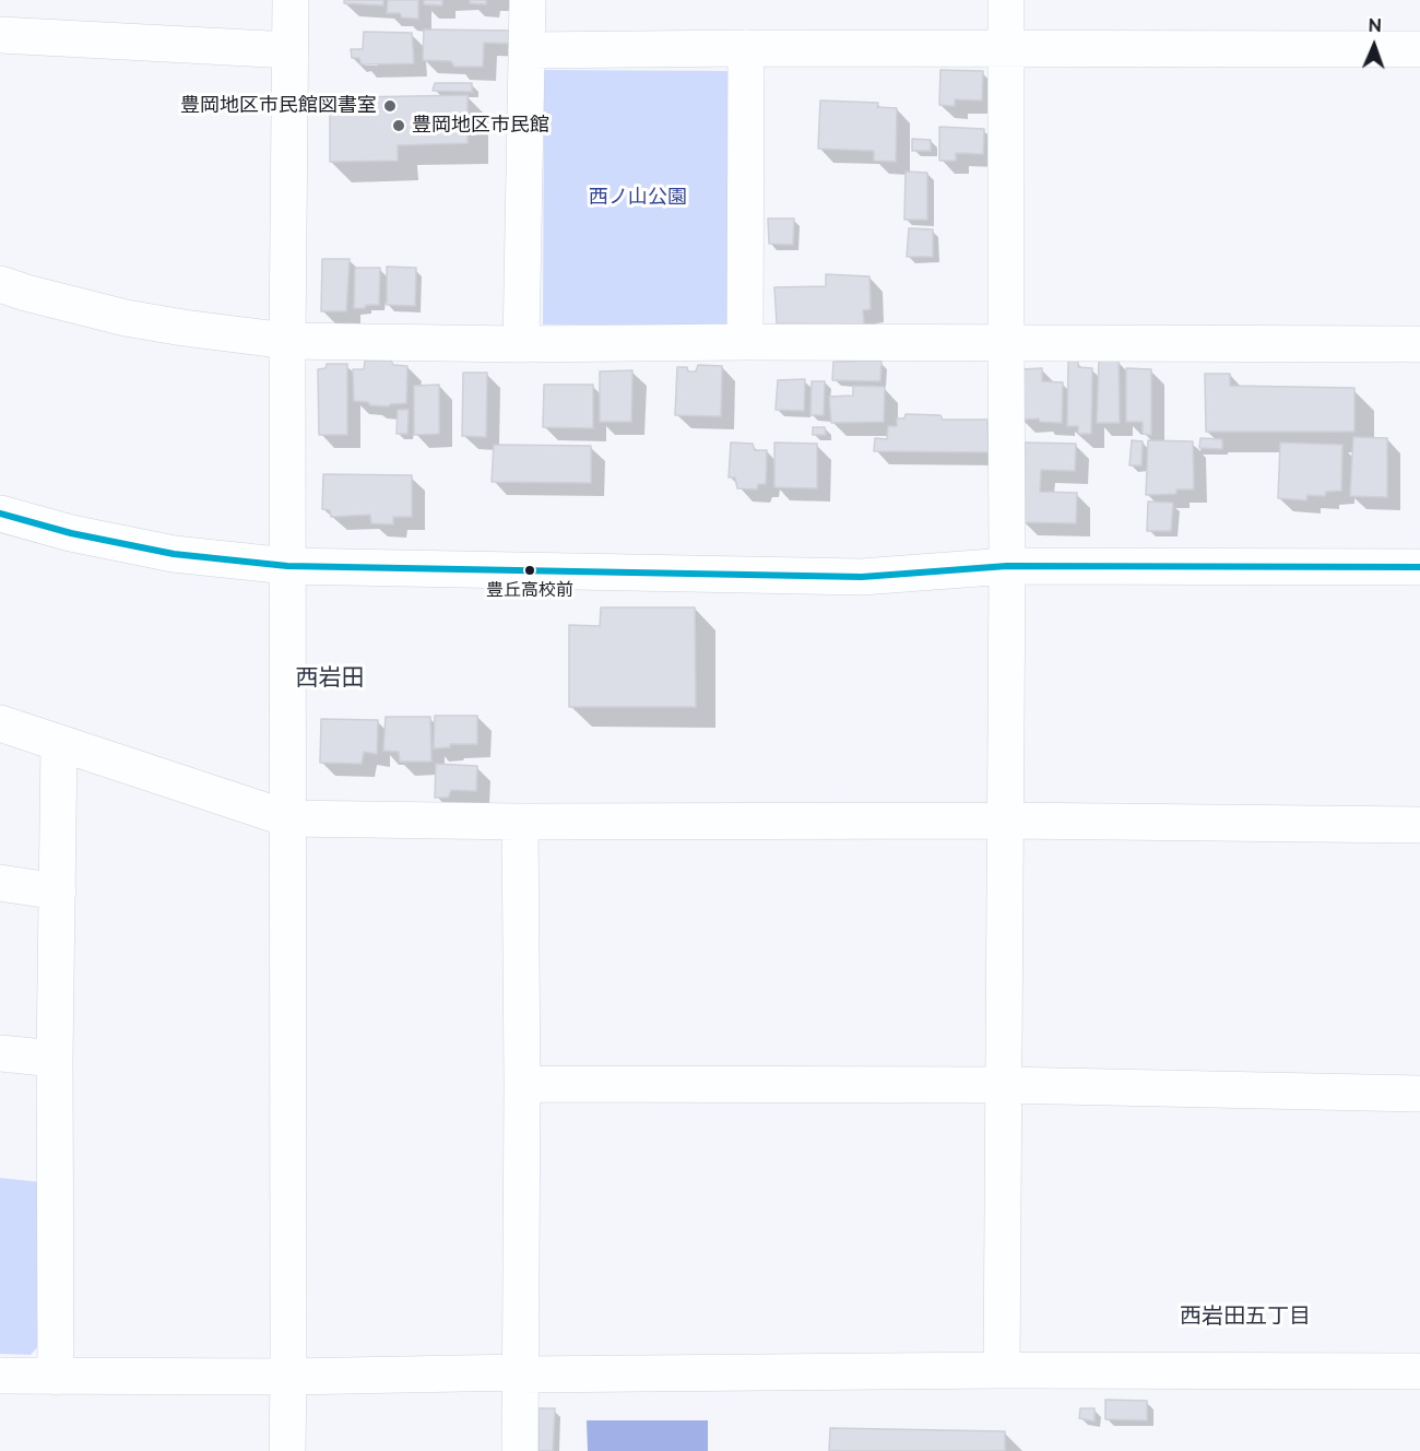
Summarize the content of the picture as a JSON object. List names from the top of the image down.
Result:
{
  "districts": ["西岩田", "西岩田五丁目"],
  "parks": ["西ノ山公園"],
  "places": ["豊岡地区市民館図書室", "豊岡地区市民館", "豊丘高校前"],
  "north": "top"
}
